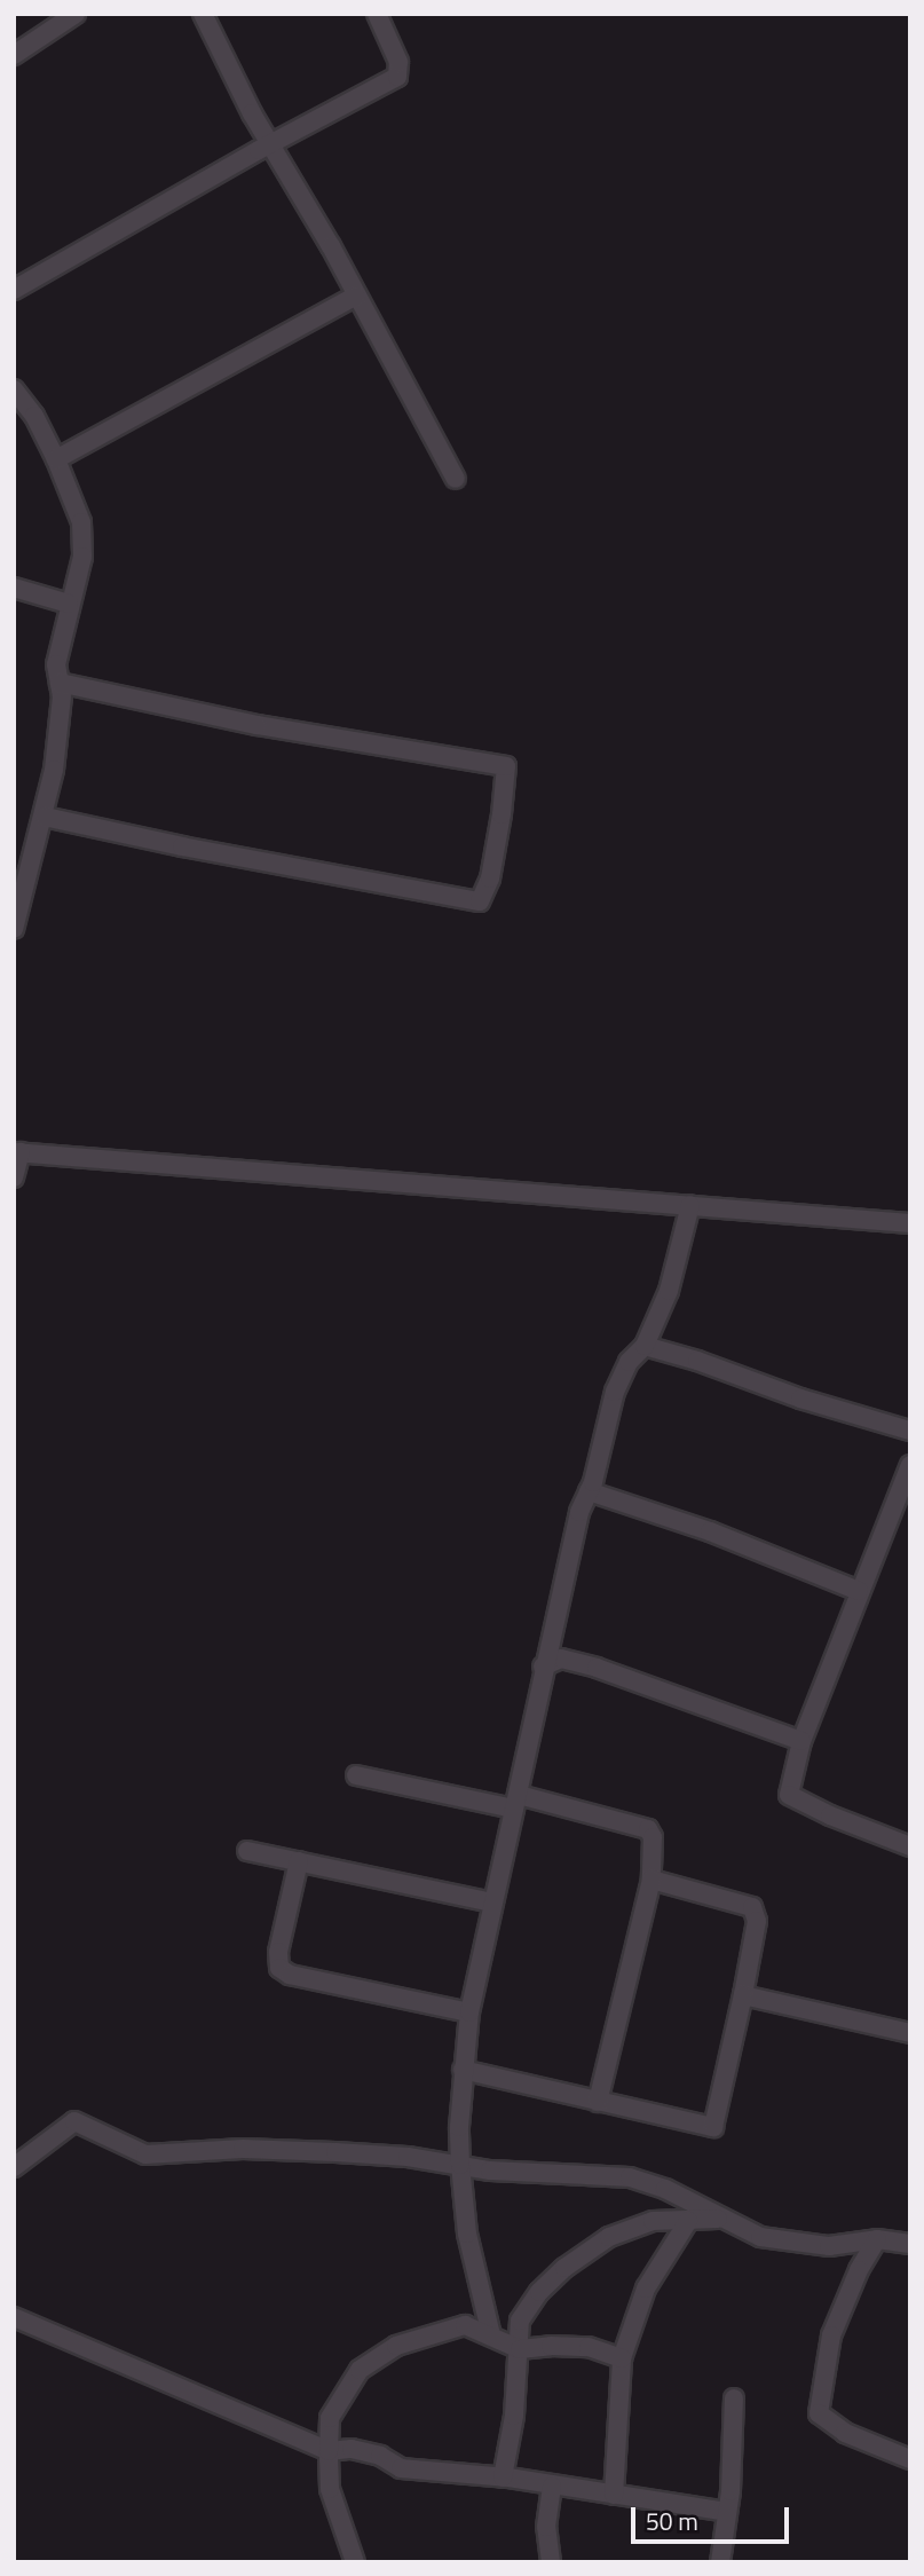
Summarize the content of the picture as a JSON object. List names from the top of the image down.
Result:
{
  "scale_bar": "50 m"
}
